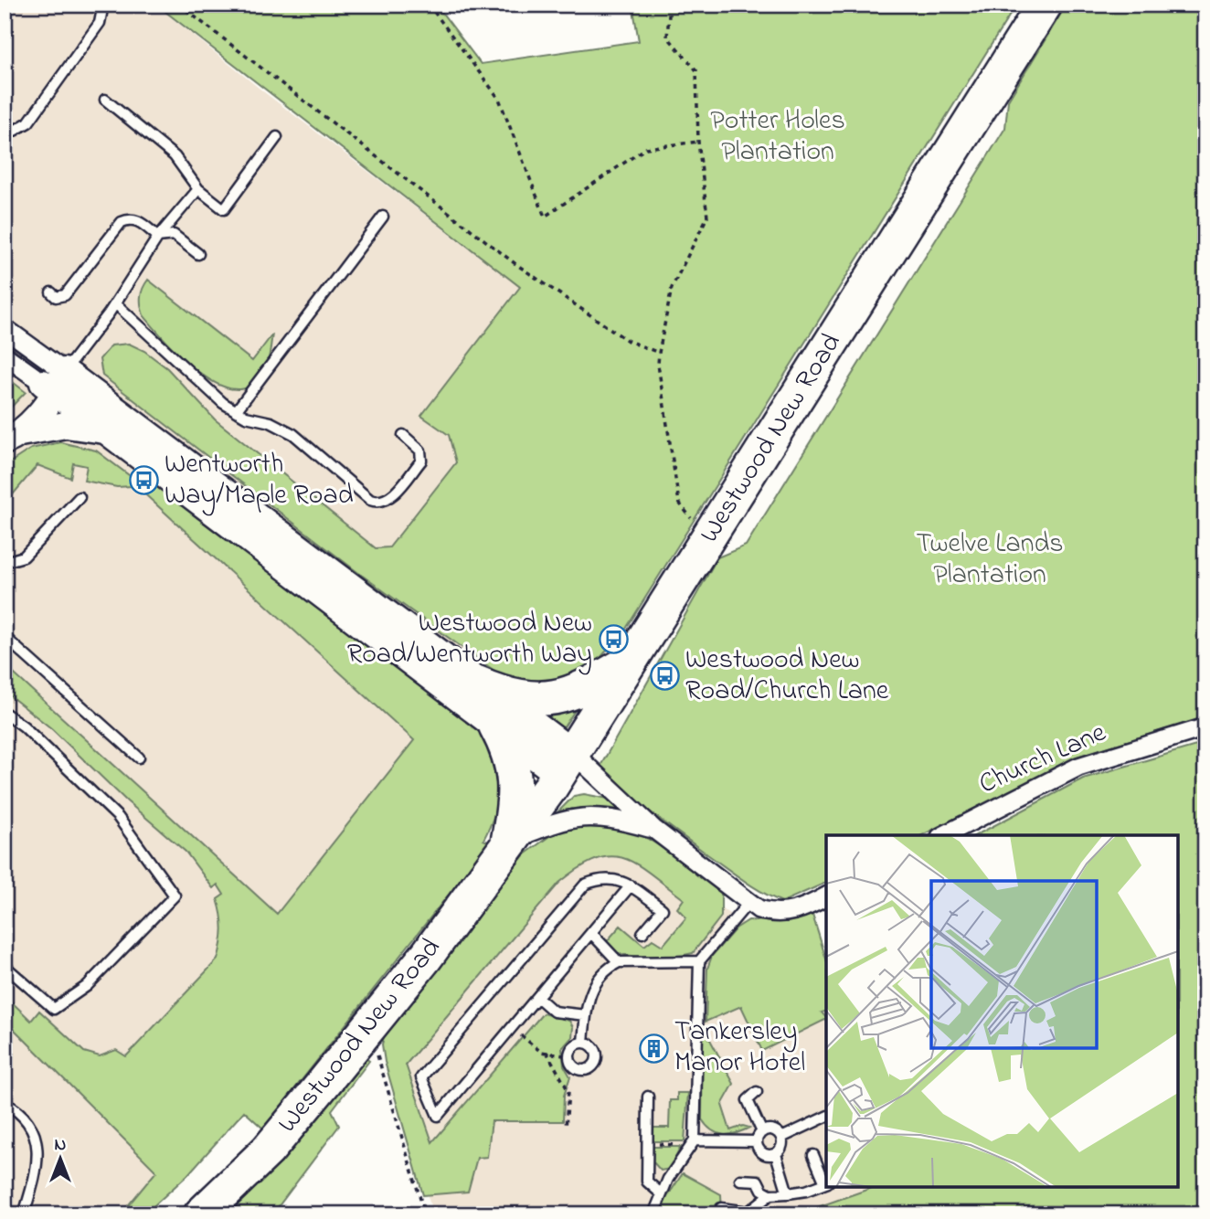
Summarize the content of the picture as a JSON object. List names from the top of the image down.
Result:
{
  "streets": {
    "highway": ["Westwood New Road"],
    "street": ["Church Lane"]
  },
  "parks": ["Potter Holes Plantation", "Twelve Lands Plantation"],
  "places": {
    "bus stop": ["Wentworth Way/Maple Road", "Westwood New Road/Wentworth Way", "Westwood New Road/Church Lane"],
    "building": ["Tankersley Manor Hotel"]
  },
  "north": "top"
}
